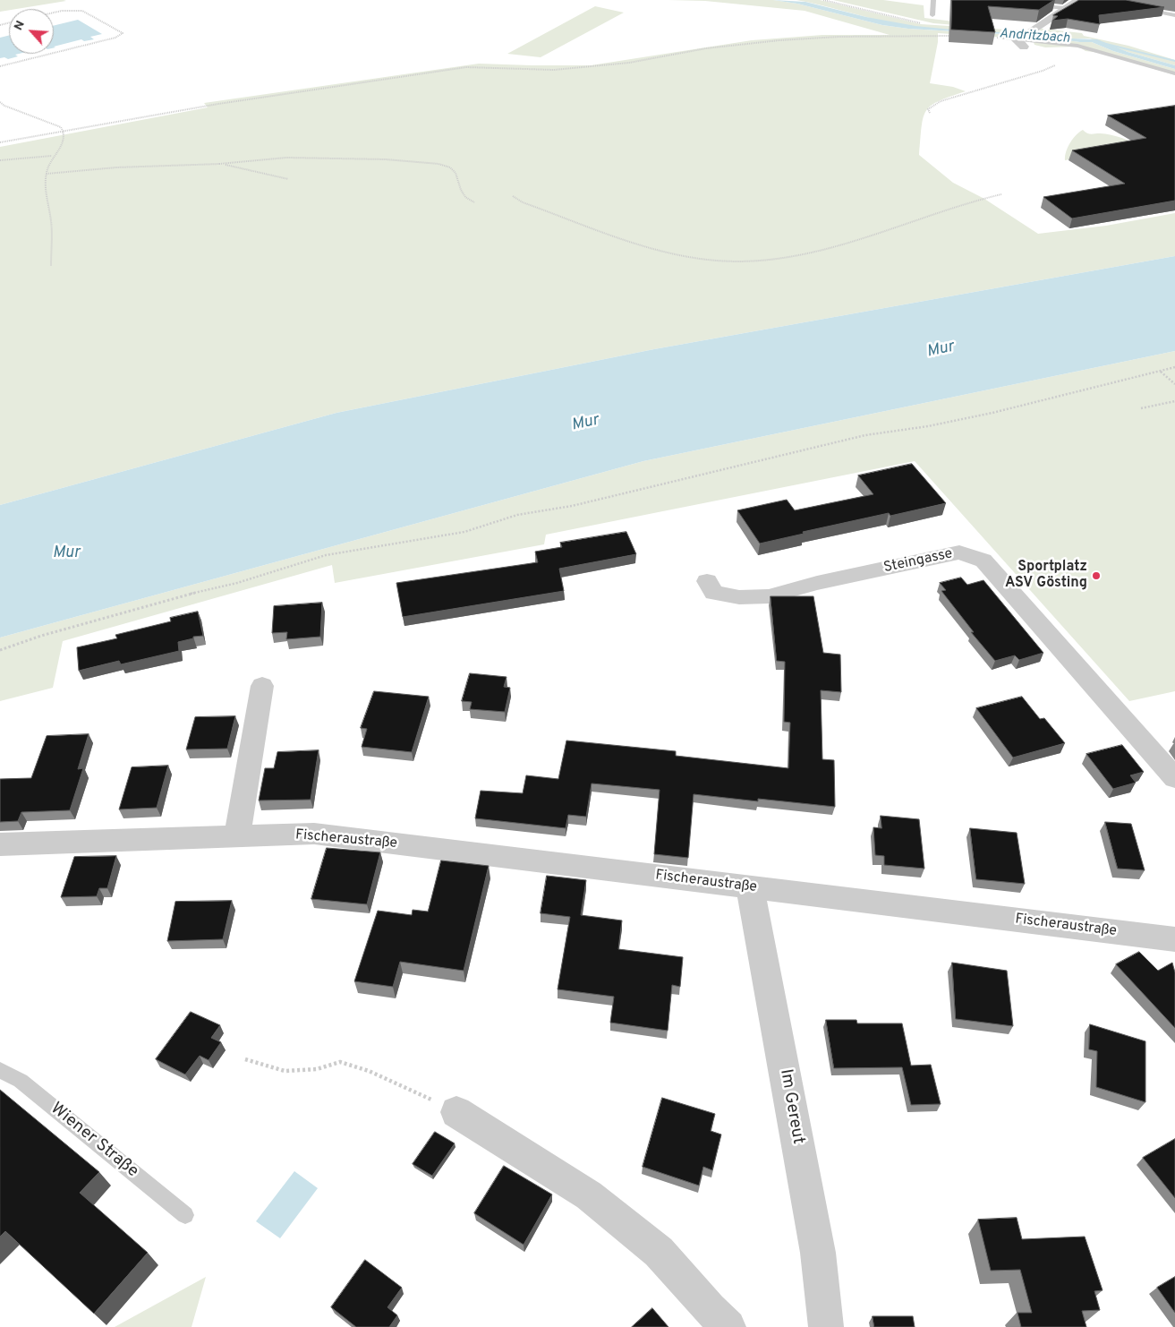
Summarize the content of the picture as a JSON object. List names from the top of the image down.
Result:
{
  "streets": {
    "street": ["Steingasse", "Fischeraustraße", "Im Gereut"],
    "lane": ["Wiener Straße"]
  },
  "crossings": [
    ["Fischeraustraße", "Im Gereut"]
  ],
  "water": ["Andritzbach", "Mur"],
  "places": ["Sportplatz ASV Gösting"],
  "north": "top left"
}
